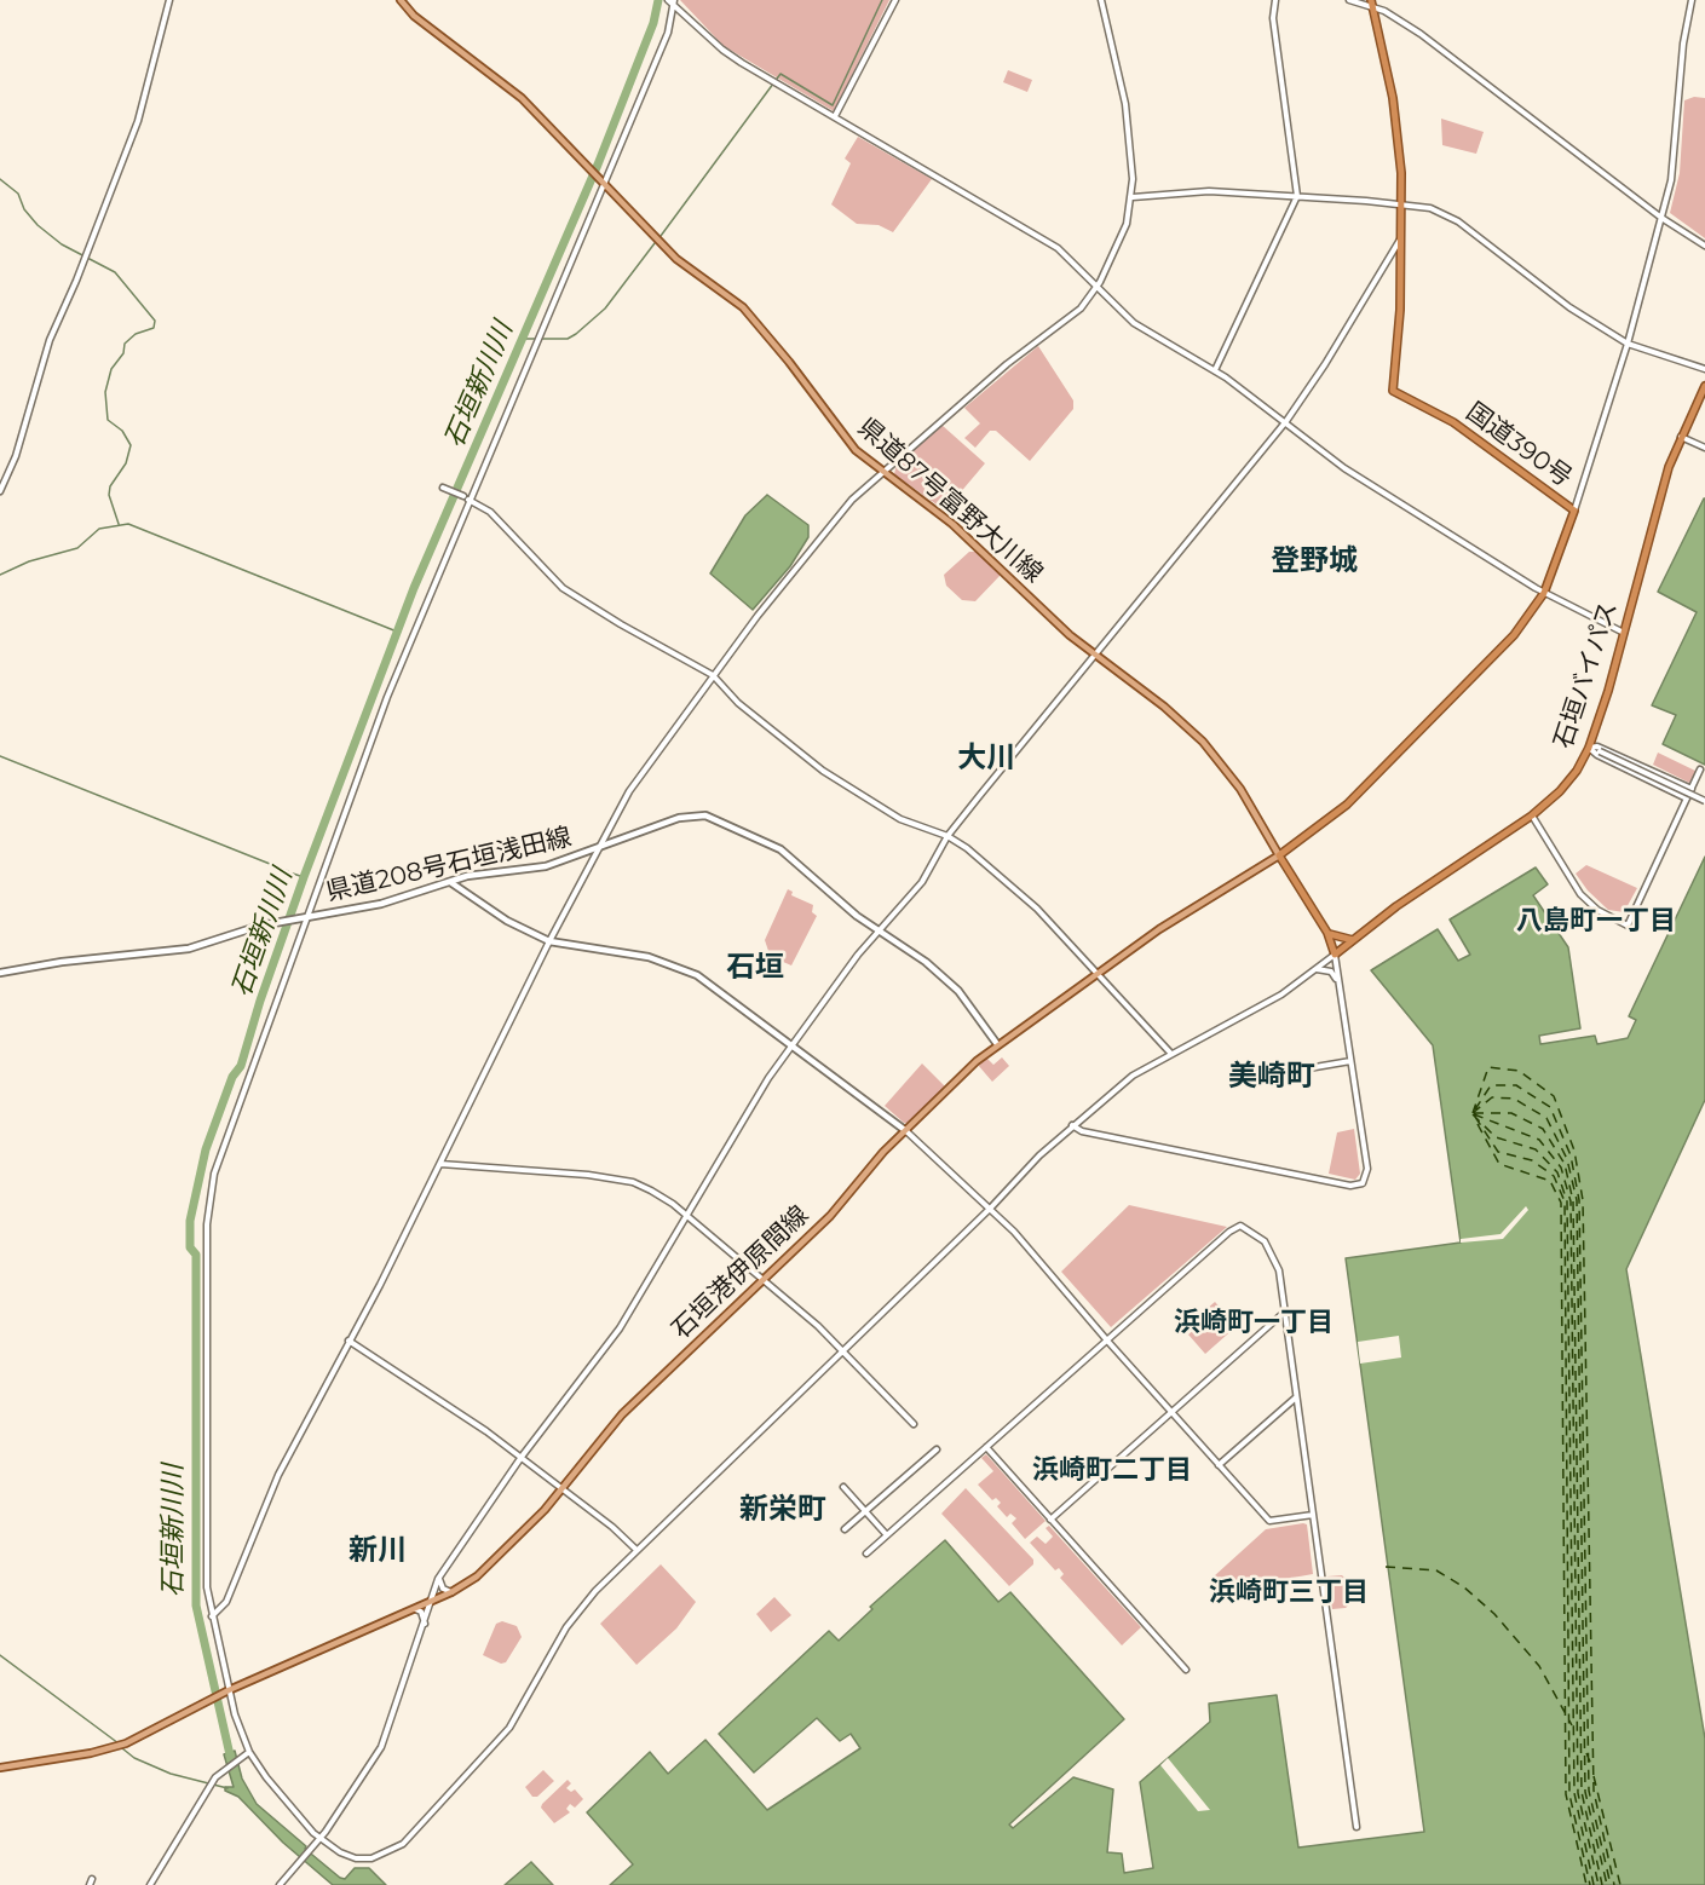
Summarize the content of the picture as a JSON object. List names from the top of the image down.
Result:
{
  "streets": {
    "highway": ["国道390号", "石垣バイパス"],
    "main road": ["県道87号富野大川線", "県道208号石垣浅田線", "石垣港伊原間線"]
  },
  "crossings": [
    ["国道390号", "県道87号富野大川線"],
    ["国道390号", "石垣港伊原間線"],
    ["県道87号富野大川線", "石垣港伊原間線"],
    ["県道208号石垣浅田線", "石垣港伊原間線"]
  ],
  "districts": [
    "登野城",
    "大川",
    "八島町一丁目",
    "石垣",
    "美崎町",
    "浜崎町一丁目",
    "浜崎町二丁目",
    "新栄町",
    "新川",
    "浜崎町三丁目"
  ],
  "water": ["石垣新川川"]
}
